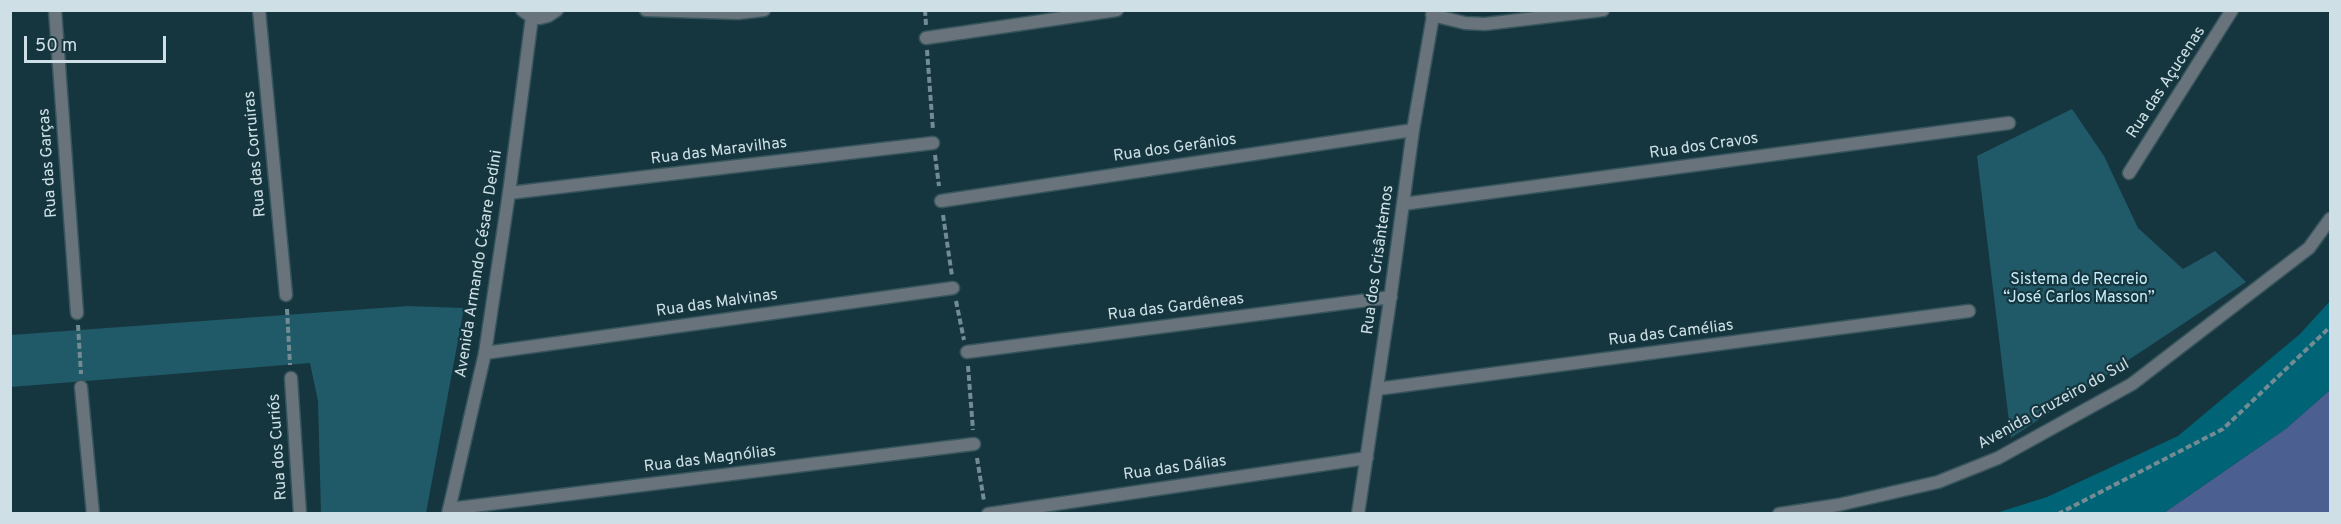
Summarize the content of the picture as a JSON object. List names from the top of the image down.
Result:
{
  "streets": {
    "street": [
      "Rua das Açucenas",
      "Rua dos Cravos",
      "Rua dos Gerânios",
      "Rua das Maravilhas",
      "Rua das Corruiras",
      "Rua das Garças",
      "Rua dos Crisântemos",
      "Avenida Armando Césare Dedini",
      "Rua das Malvinas",
      "Rua das Gardêneas",
      "Rua das Camélias",
      "Avenida Cruzeiro do Sul",
      "Rua dos Curiós",
      "Rua das Magnólias",
      "Rua das Dálias"
    ]
  },
  "crossings": [
    ["Rua dos Cravos", "Rua dos Crisântemos"],
    ["Rua dos Gerânios", "Rua dos Crisântemos"],
    ["Rua das Maravilhas", "Avenida Armando Césare Dedini"],
    ["Rua dos Crisântemos", "Rua das Gardêneas"],
    ["Rua dos Crisântemos", "Rua das Camélias"],
    ["Rua dos Crisântemos", "Rua das Dálias"],
    ["Avenida Armando Césare Dedini", "Rua das Malvinas"],
    ["Avenida Armando Césare Dedini", "Rua das Magnólias"]
  ],
  "parks": ["Sistema de Recreio “José Carlos Masson”"],
  "scale_bar": "50 m"
}
